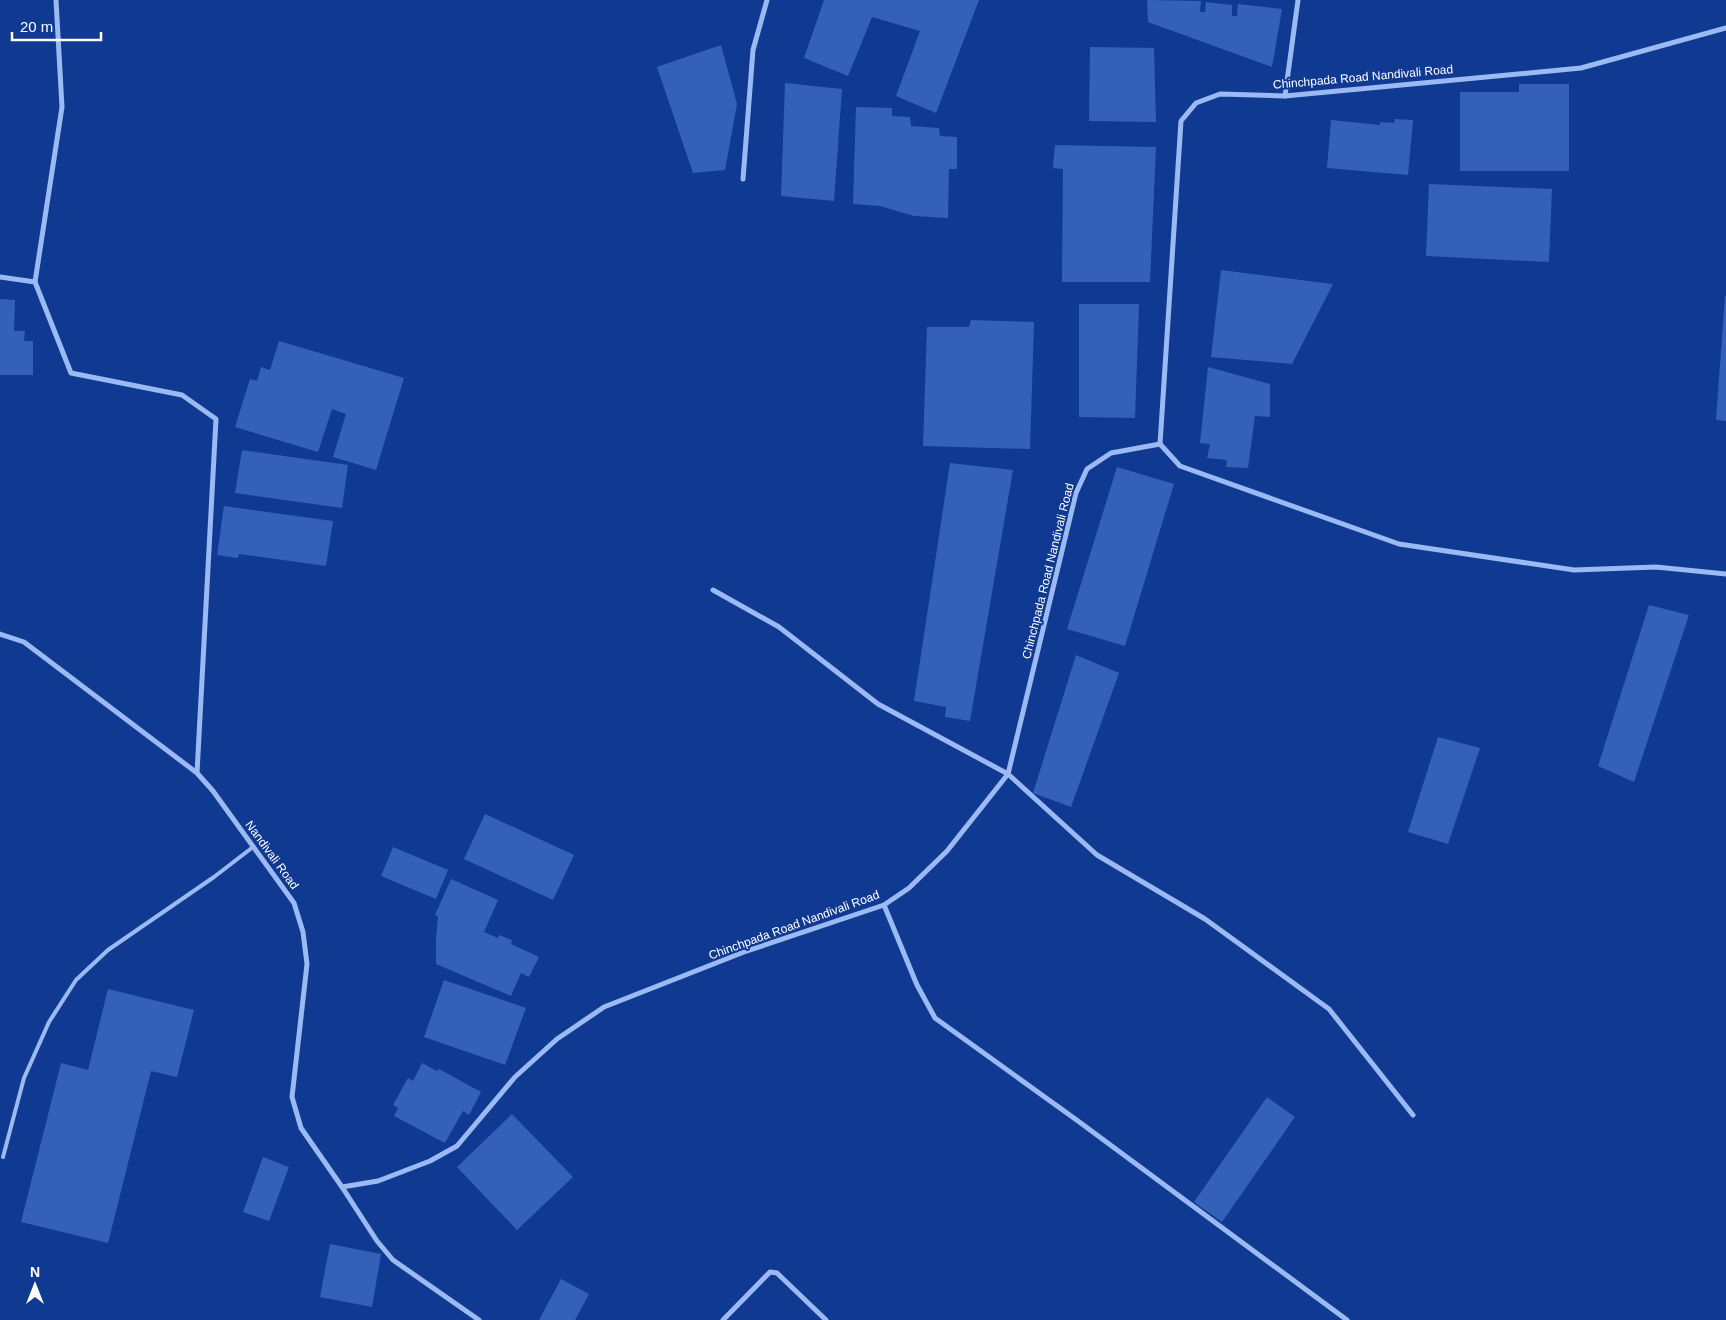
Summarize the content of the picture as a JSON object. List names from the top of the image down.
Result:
{
  "streets": {
    "street": ["Chinchpada Road Nandivali Road", "Nandivali Road"]
  },
  "crossings": [
    ["Chinchpada Road Nandivali Road", "Nandivali Road"]
  ],
  "scale_bar": "20 m",
  "north": "top"
}
